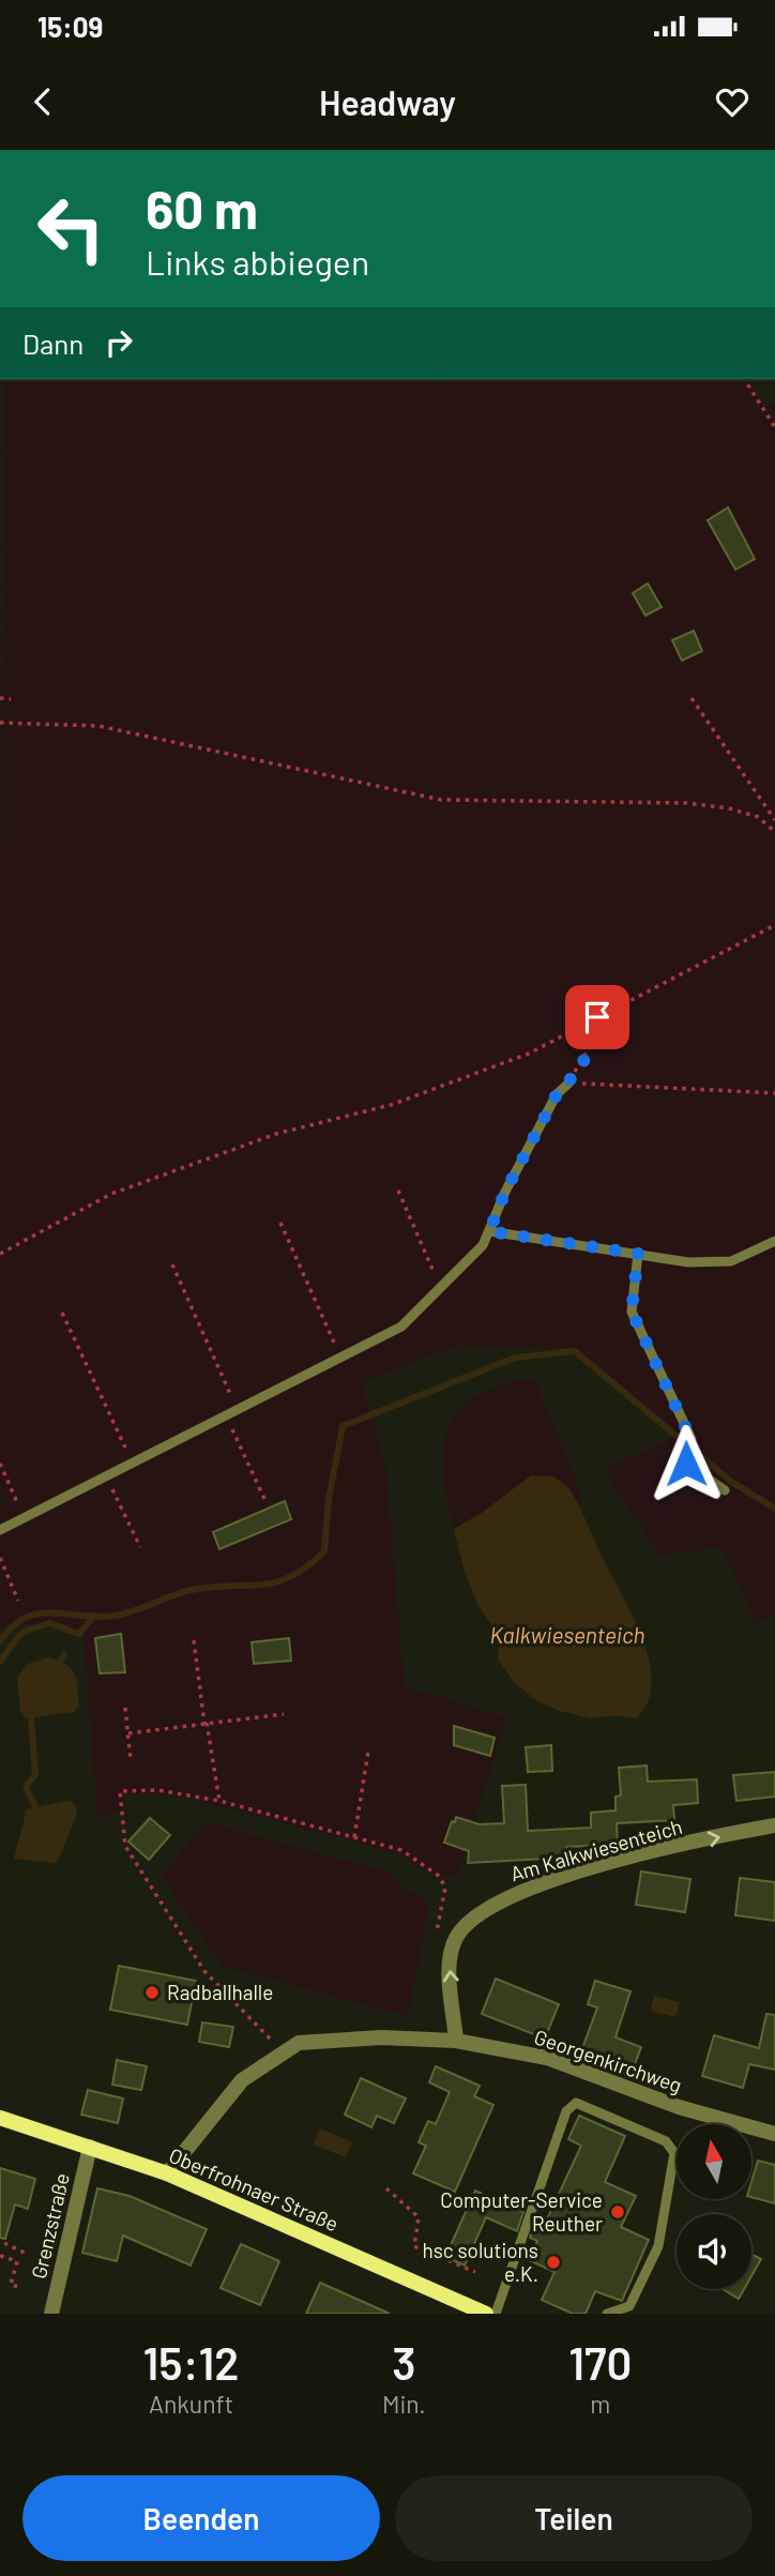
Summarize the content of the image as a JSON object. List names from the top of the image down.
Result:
{
  "streets": {
    "main road": ["Oberfrohnaer Straße"],
    "street": ["Am Kalkwiesenteich", "Georgenkirchweg", "Grenzstraße"]
  },
  "crossings": [
    ["Georgenkirchweg", "Oberfrohnaer Straße"],
    ["Oberfrohnaer Straße", "Grenzstraße"]
  ],
  "one_way": ["Am Kalkwiesenteich"],
  "water": ["Kalkwiesenteich"],
  "places": ["Radballhalle", "Computer-Service Reuther", "hsc solutions e.K."],
  "north": "top",
  "page": {
    "status": "15:09",
    "header": "Headway",
    "turn": ["60 m", "Links abbiegen"],
    "then": "Dann",
    "eta": [
      "15:12",
      "Ankunft",
      "3",
      "Min.",
      "170",
      "m"
    ],
    "buttons": ["Beenden", "Teilen"]
  }
}
